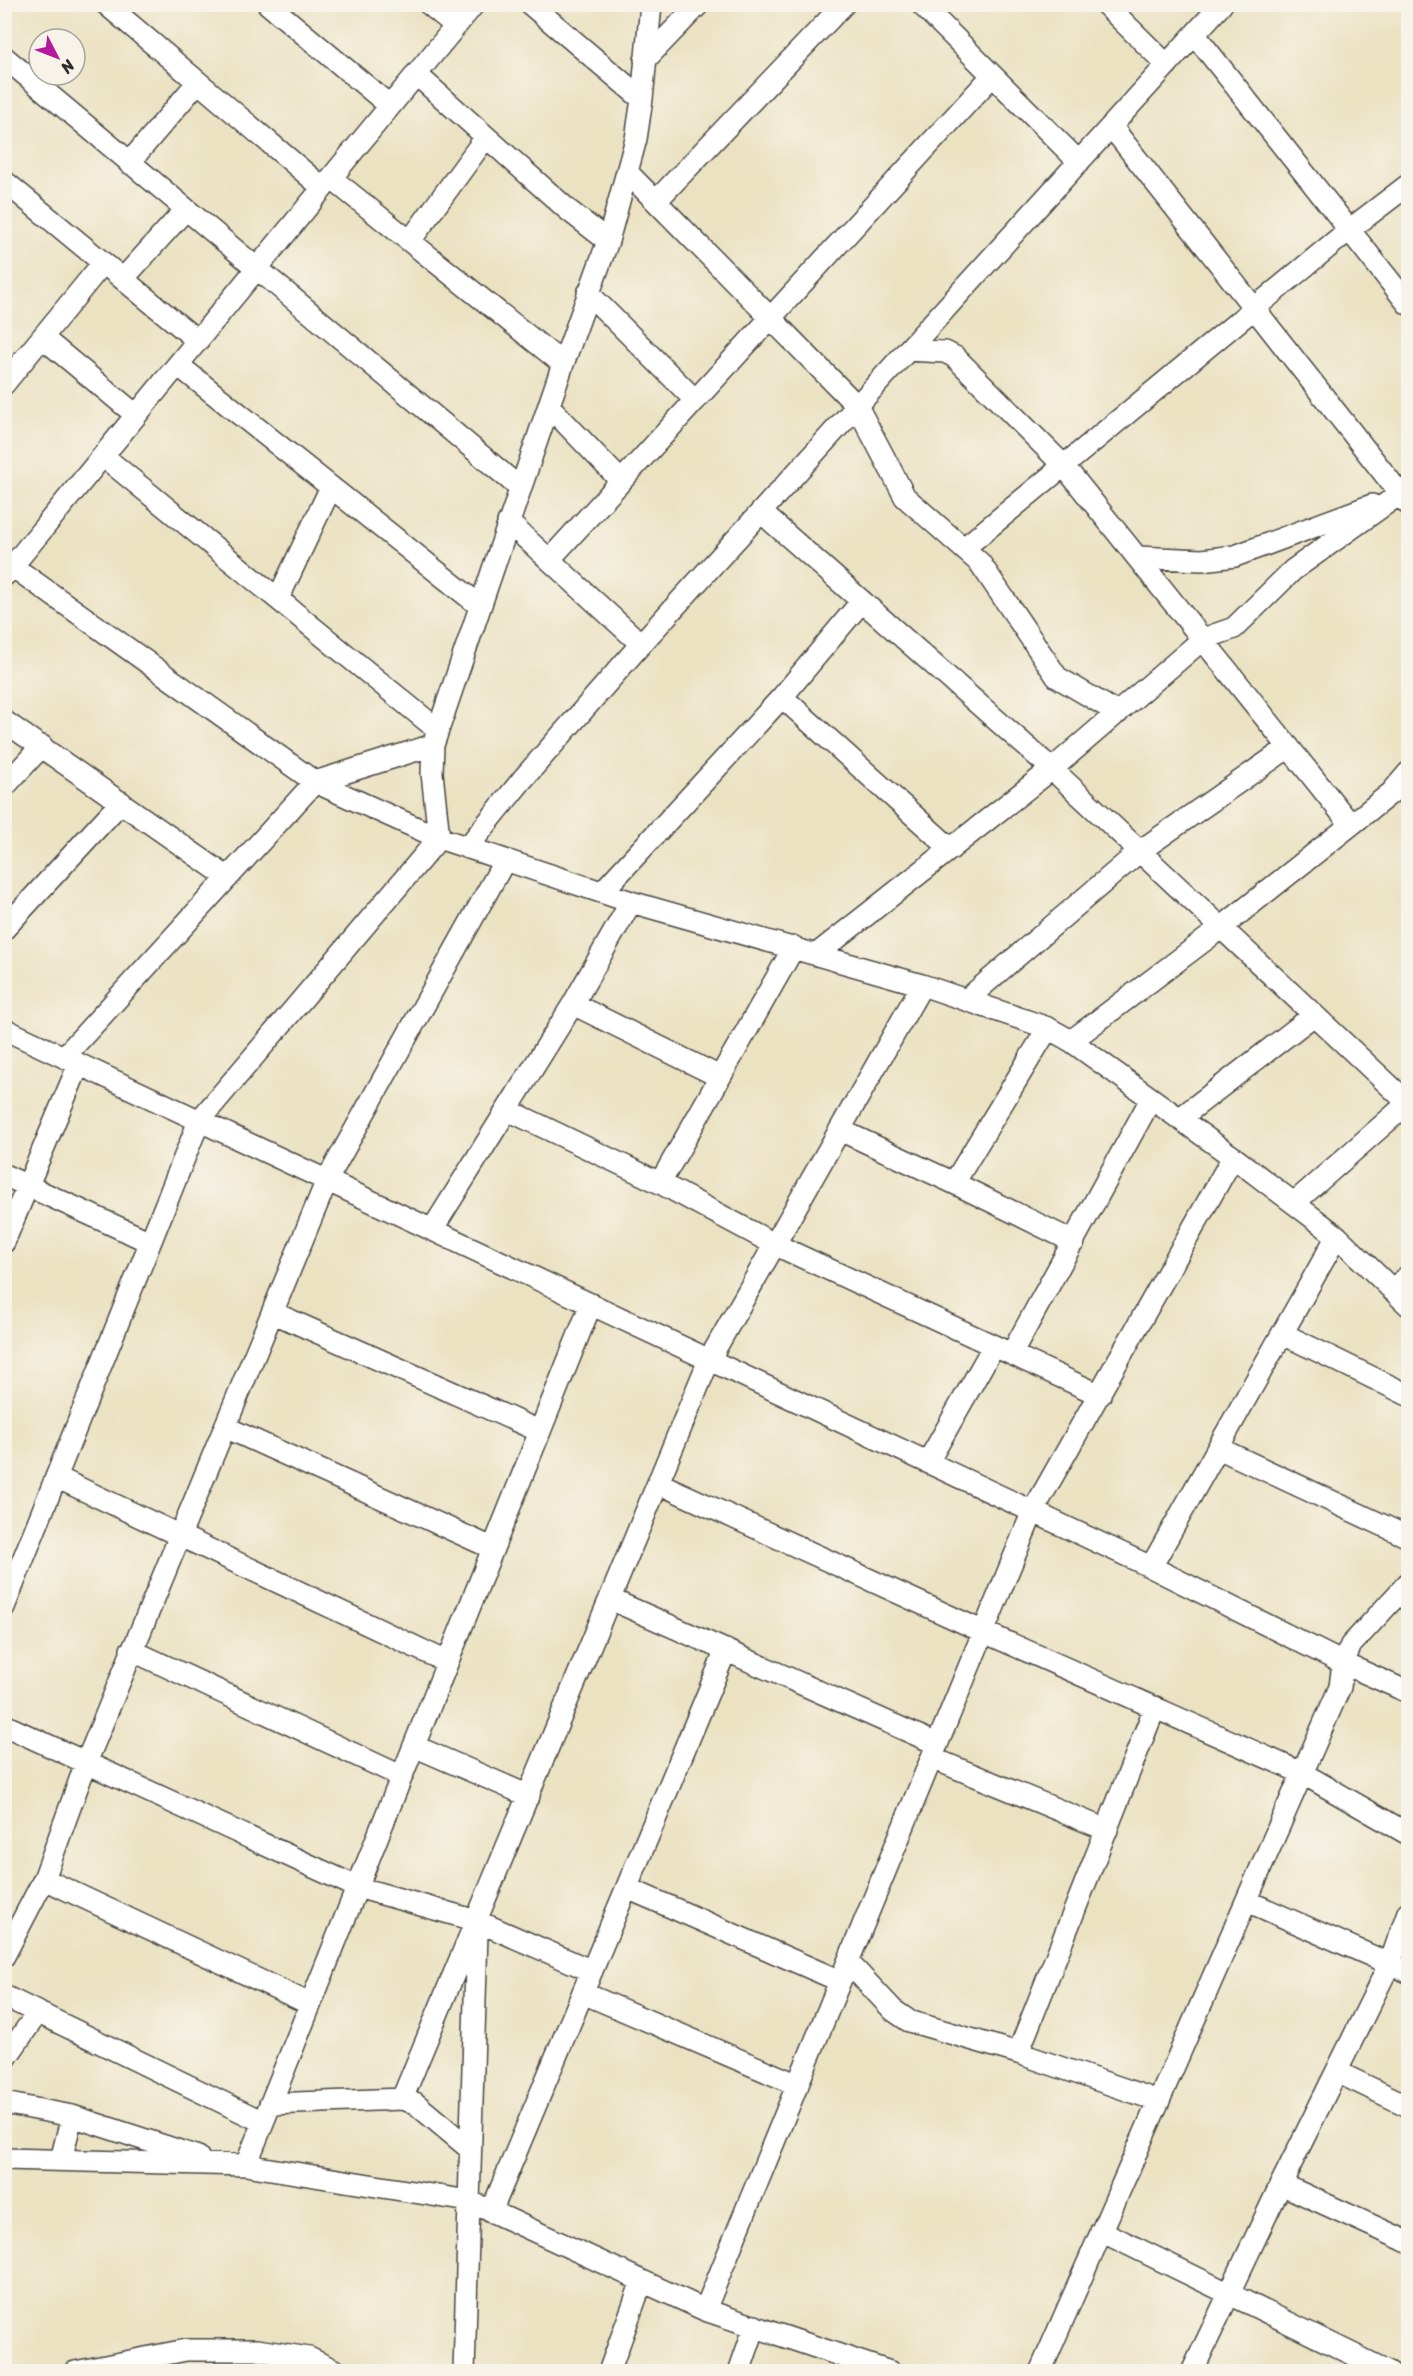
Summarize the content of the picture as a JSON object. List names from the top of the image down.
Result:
{
  "north": "bottom right"
}
